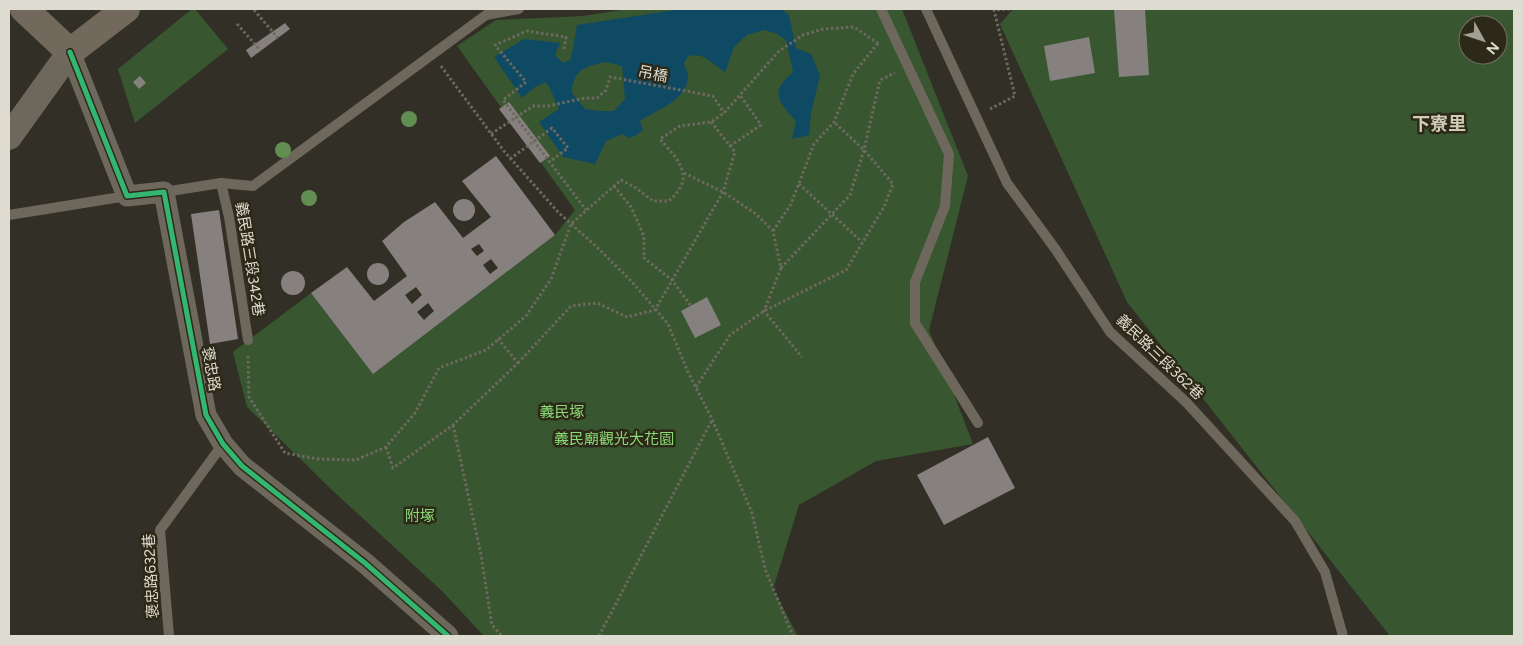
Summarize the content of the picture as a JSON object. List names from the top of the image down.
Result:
{
  "streets": {
    "street": ["褒忠路"],
    "lane": ["義民路三段342巷", "義民路三段362巷", "褒忠路632巷"],
    "path": ["吊橋"]
  },
  "crossings": [
    ["褒忠路", "褒忠路632巷"]
  ],
  "districts": ["下寮里"],
  "parks": ["義民塚", "義民廟觀光大花園", "附塚"],
  "north": "bottom right"
}
